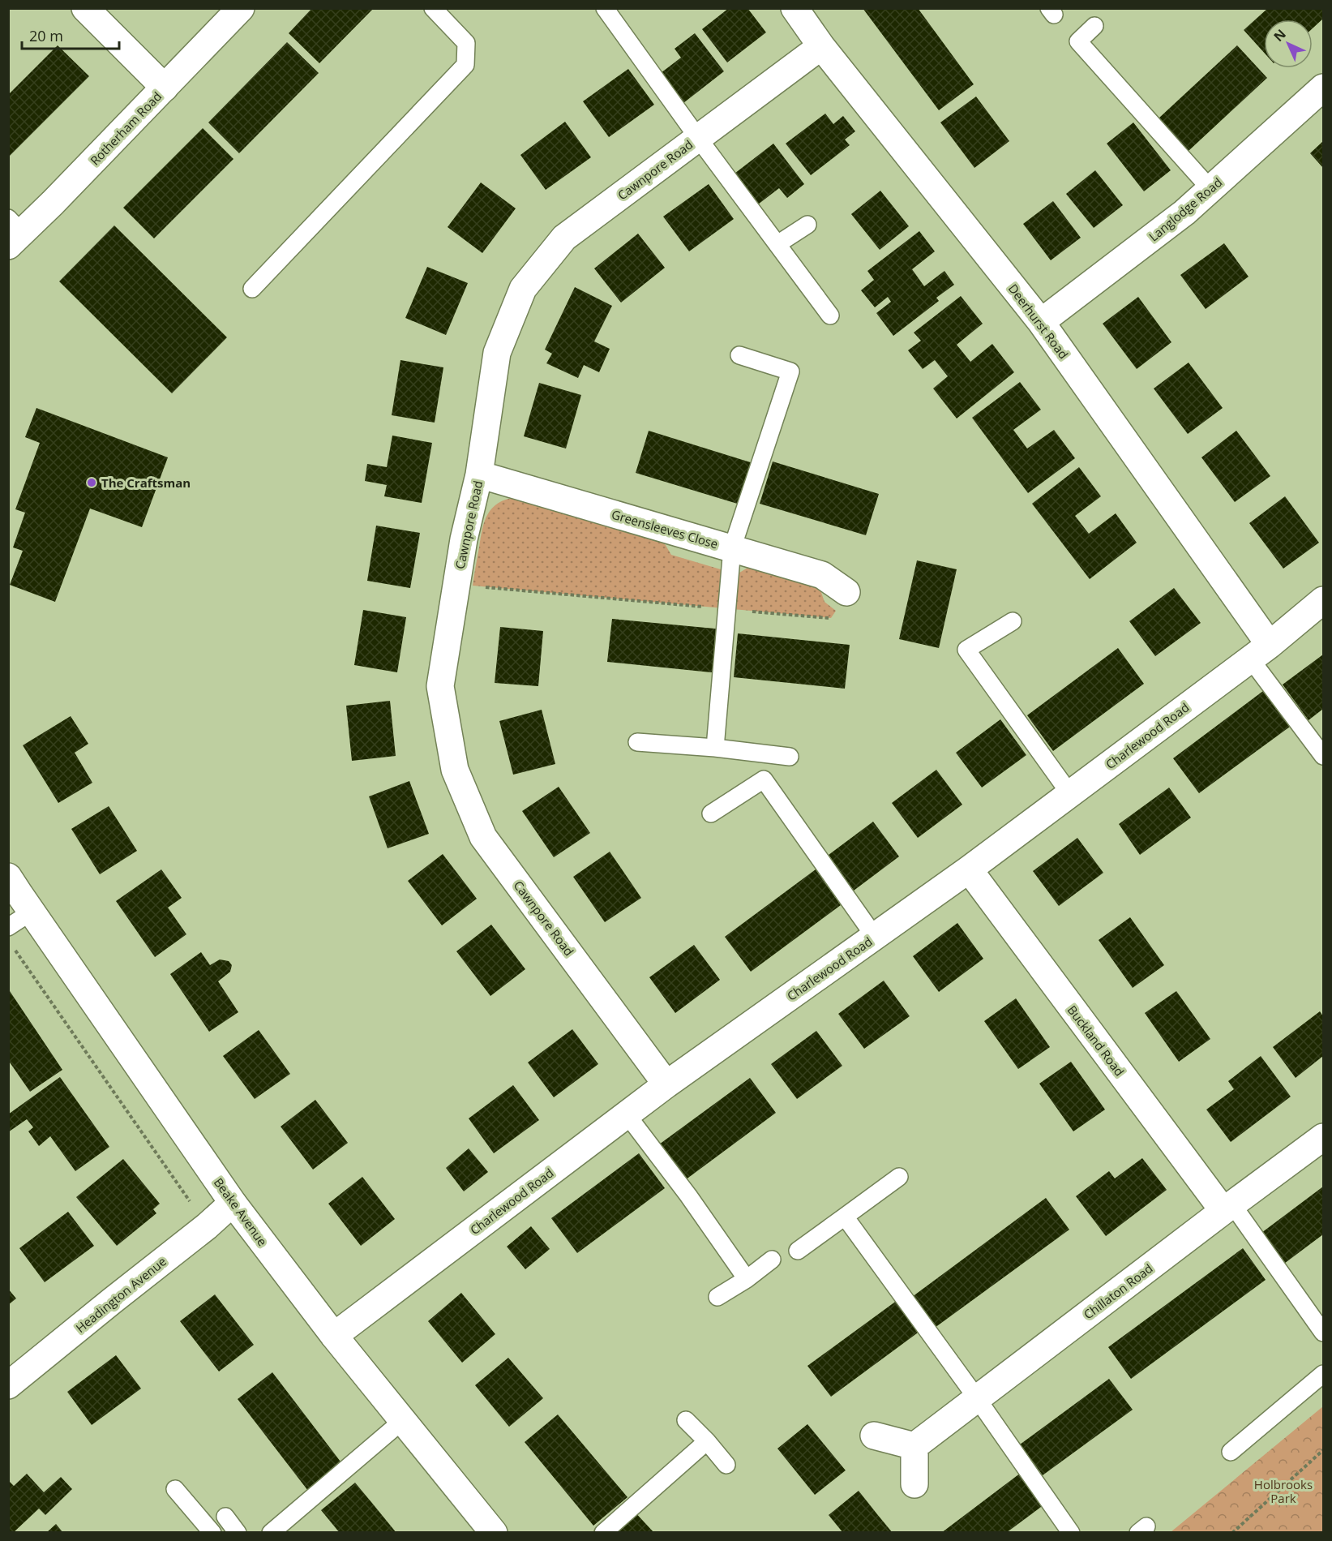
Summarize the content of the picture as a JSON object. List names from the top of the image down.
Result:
{
  "streets": {
    "street": [
      "Rotherham Road",
      "Cawnpore Road",
      "Langlodge Road",
      "Deerhurst Road",
      "Greensleeves Close",
      "Charlewood Road",
      "Buckland Road",
      "Beake Avenue",
      "Chillaton Road",
      "Headington Avenue"
    ]
  },
  "crossings": [
    ["Cawnpore Road", "Deerhurst Road"],
    ["Cawnpore Road", "Greensleeves Close"],
    ["Cawnpore Road", "Charlewood Road"],
    ["Langlodge Road", "Deerhurst Road"],
    ["Deerhurst Road", "Charlewood Road"],
    ["Charlewood Road", "Buckland Road"],
    ["Charlewood Road", "Beake Avenue"],
    ["Buckland Road", "Chillaton Road"],
    ["Beake Avenue", "Headington Avenue"]
  ],
  "parks": ["Holbrooks Park"],
  "places": ["The Craftsman"],
  "scale_bar": "20 m",
  "north": "top left"
}
